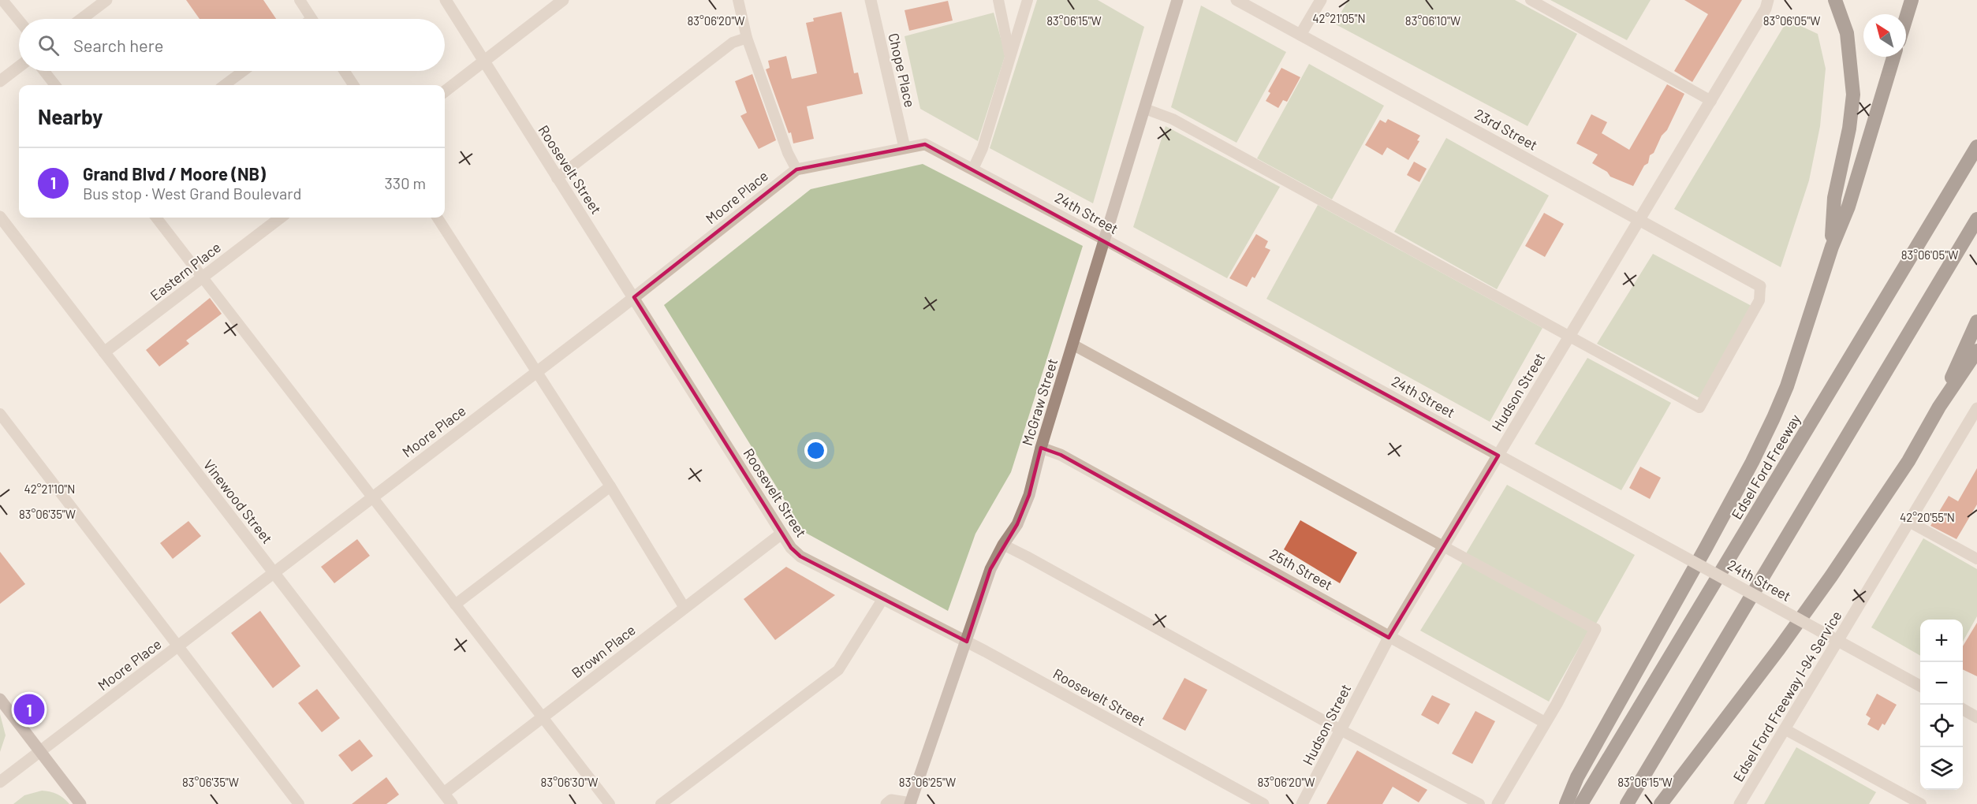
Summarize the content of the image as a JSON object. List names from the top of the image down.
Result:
{
  "streets": {
    "highway": ["Edsel Ford Freeway"],
    "street": [
      "Chope Place",
      "23rd Street",
      "Roosevelt Street",
      "Moore Place",
      "24th Street",
      "Eastern Place",
      "Hudson Street",
      "McGraw Street",
      "Vinewood Street",
      "25th Street",
      "Brown Place",
      "Edsel Ford Freeway I-94 Service"
    ]
  },
  "crossings": [
    ["Chope Place", "Moore Place"],
    ["Chope Place", "24th Street"],
    ["23rd Street", "Hudson Street"],
    ["Roosevelt Street", "Moore Place"],
    ["Roosevelt Street", "McGraw Street"],
    ["Roosevelt Street", "Brown Place"],
    ["Moore Place", "24th Street"],
    ["Moore Place", "Vinewood Street"],
    ["24th Street", "Hudson Street"],
    ["24th Street", "McGraw Street"],
    ["24th Street", "Edsel Ford Freeway I-94 Service"],
    ["Eastern Place", "Vinewood Street"],
    ["Hudson Street", "25th Street"],
    ["McGraw Street", "25th Street"],
    ["Vinewood Street", "Brown Place"]
  ],
  "north": "top left",
  "page": {
    "search": "Search here",
    "heading": "Nearby",
    "list": [
      {
        "mark": "1",
        "name": "Grand Blvd / Moore (NB)",
        "note": "Bus stop · West Grand Boulevard",
        "value": "330 m"
      }
    ],
    "map_buttons": ["+", "−"],
    "pins": "1"
  },
  "coordinates": [
    "42°21'05\"N",
    "83°06'20\"W",
    "83°06'15\"W",
    "83°06'10\"W",
    "83°06'05\"W",
    "42°21'10\"N",
    "83°06'35\"W",
    "42°20'55\"N",
    "83°06'30\"W",
    "83°06'25\"W"
  ]
}
